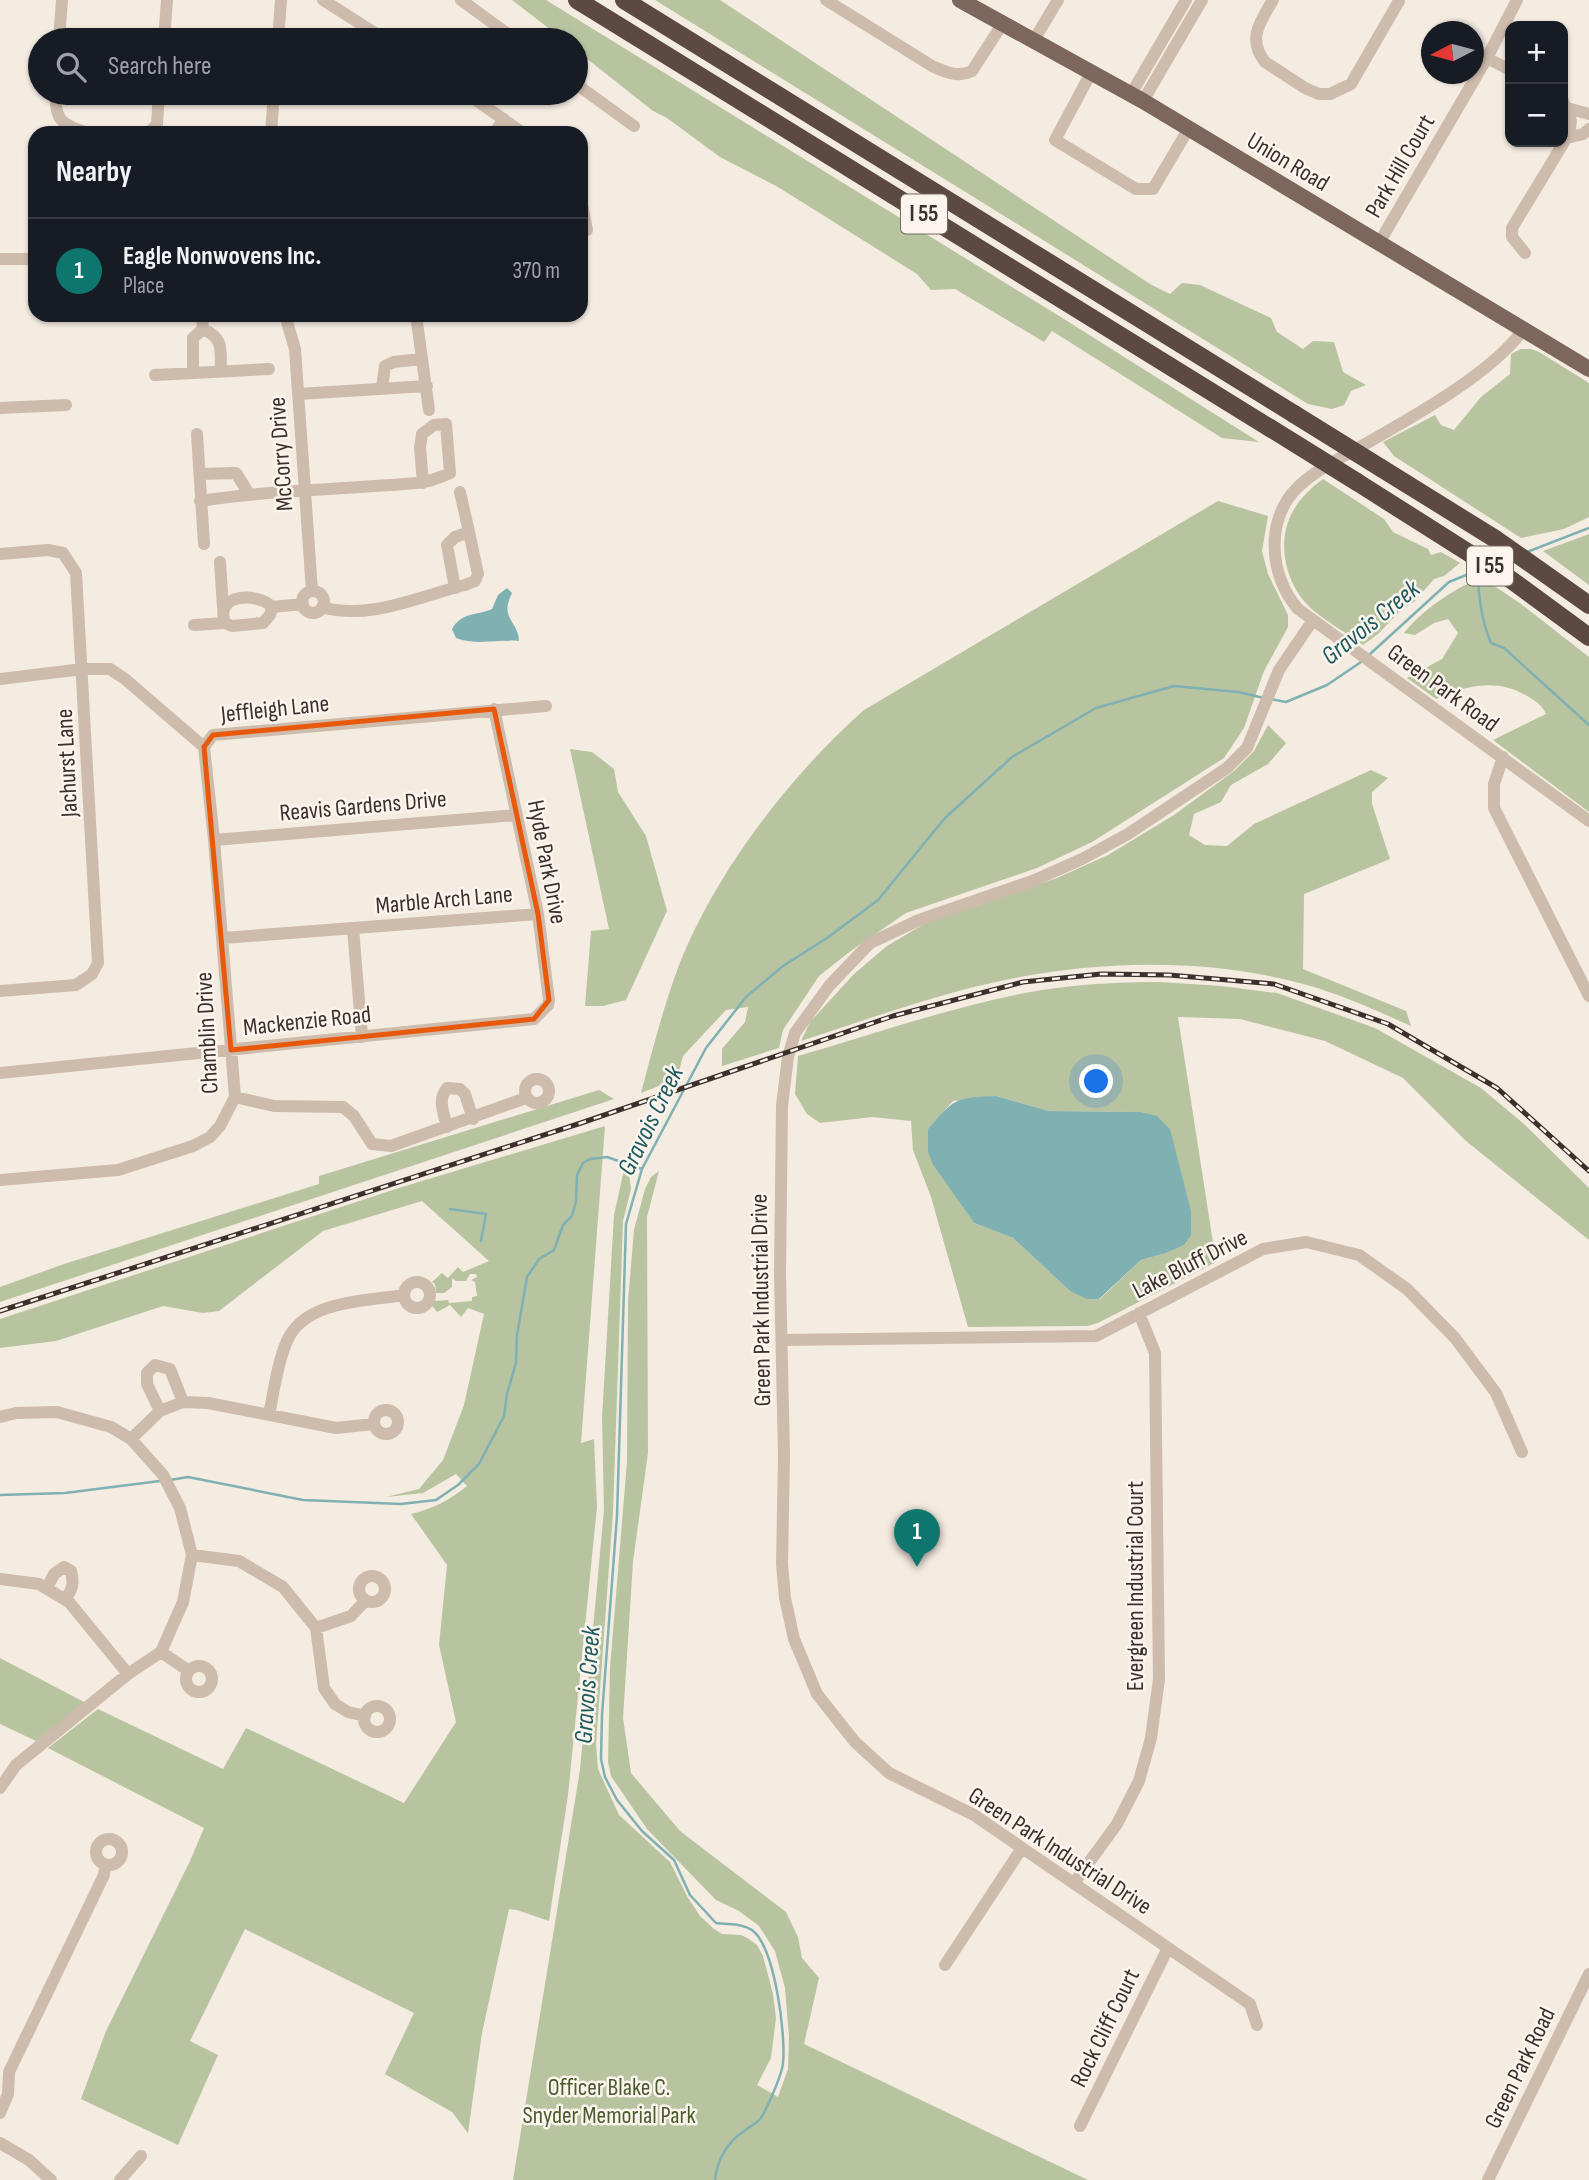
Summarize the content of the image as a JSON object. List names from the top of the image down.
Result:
{
  "streets": {
    "highway": ["I 55"],
    "main road": ["Union Road"],
    "street": [
      "Park Hill Court",
      "McCorry Drive",
      "Green Park Road",
      "Jeffleigh Lane",
      "Jachurst Lane",
      "Reavis Gardens Drive",
      "Hyde Park Drive",
      "Marble Arch Lane",
      "Mackenzie Road",
      "Chamblin Drive",
      "Lake Bluff Drive",
      "Green Park Industrial Drive",
      "Evergreen Industrial Court",
      "Rock Cliff Court"
    ]
  },
  "crossings": [
    ["Union Road", "Park Hill Court"],
    ["Union Road", "Green Park Road"],
    ["Green Park Road", "Green Park Industrial Drive"],
    ["Jeffleigh Lane", "Jachurst Lane"],
    ["Jeffleigh Lane", "Hyde Park Drive"],
    ["Jeffleigh Lane", "Chamblin Drive"],
    ["Reavis Gardens Drive", "Hyde Park Drive"],
    ["Reavis Gardens Drive", "Chamblin Drive"],
    ["Hyde Park Drive", "Marble Arch Lane"],
    ["Hyde Park Drive", "Mackenzie Road"],
    ["Marble Arch Lane", "Mackenzie Road"],
    ["Marble Arch Lane", "Chamblin Drive"],
    ["Mackenzie Road", "Chamblin Drive"],
    ["Lake Bluff Drive", "Green Park Industrial Drive"],
    ["Lake Bluff Drive", "Evergreen Industrial Court"],
    ["Green Park Industrial Drive", "Evergreen Industrial Court"],
    ["Green Park Industrial Drive", "Rock Cliff Court"]
  ],
  "water": ["Gravois Creek"],
  "parks": ["Officer Blake C. Snyder Memorial Park"],
  "north": "left",
  "page": {
    "map_buttons": ["+", "−"],
    "search": "Search here",
    "heading": "Nearby",
    "list": [
      {
        "mark": "1",
        "name": "Eagle Nonwovens Inc.",
        "note": "Place",
        "value": "370 m"
      }
    ],
    "pins": "1"
  }
}
